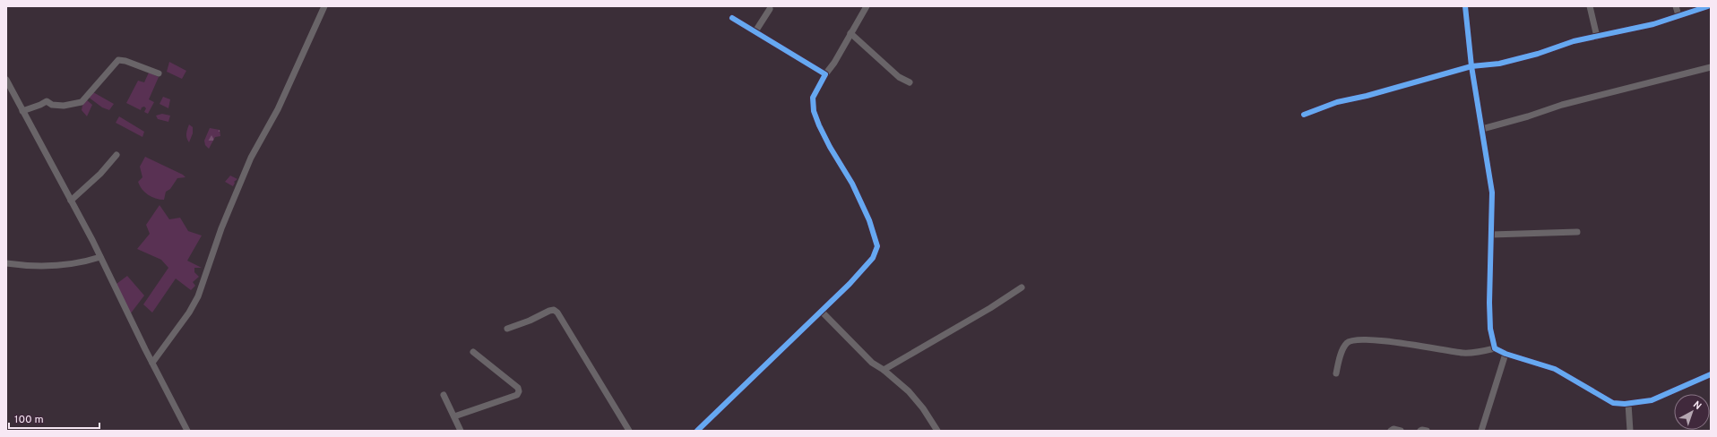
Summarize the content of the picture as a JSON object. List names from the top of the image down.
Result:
{
  "scale_bar": "100 m",
  "north": "top right"
}
